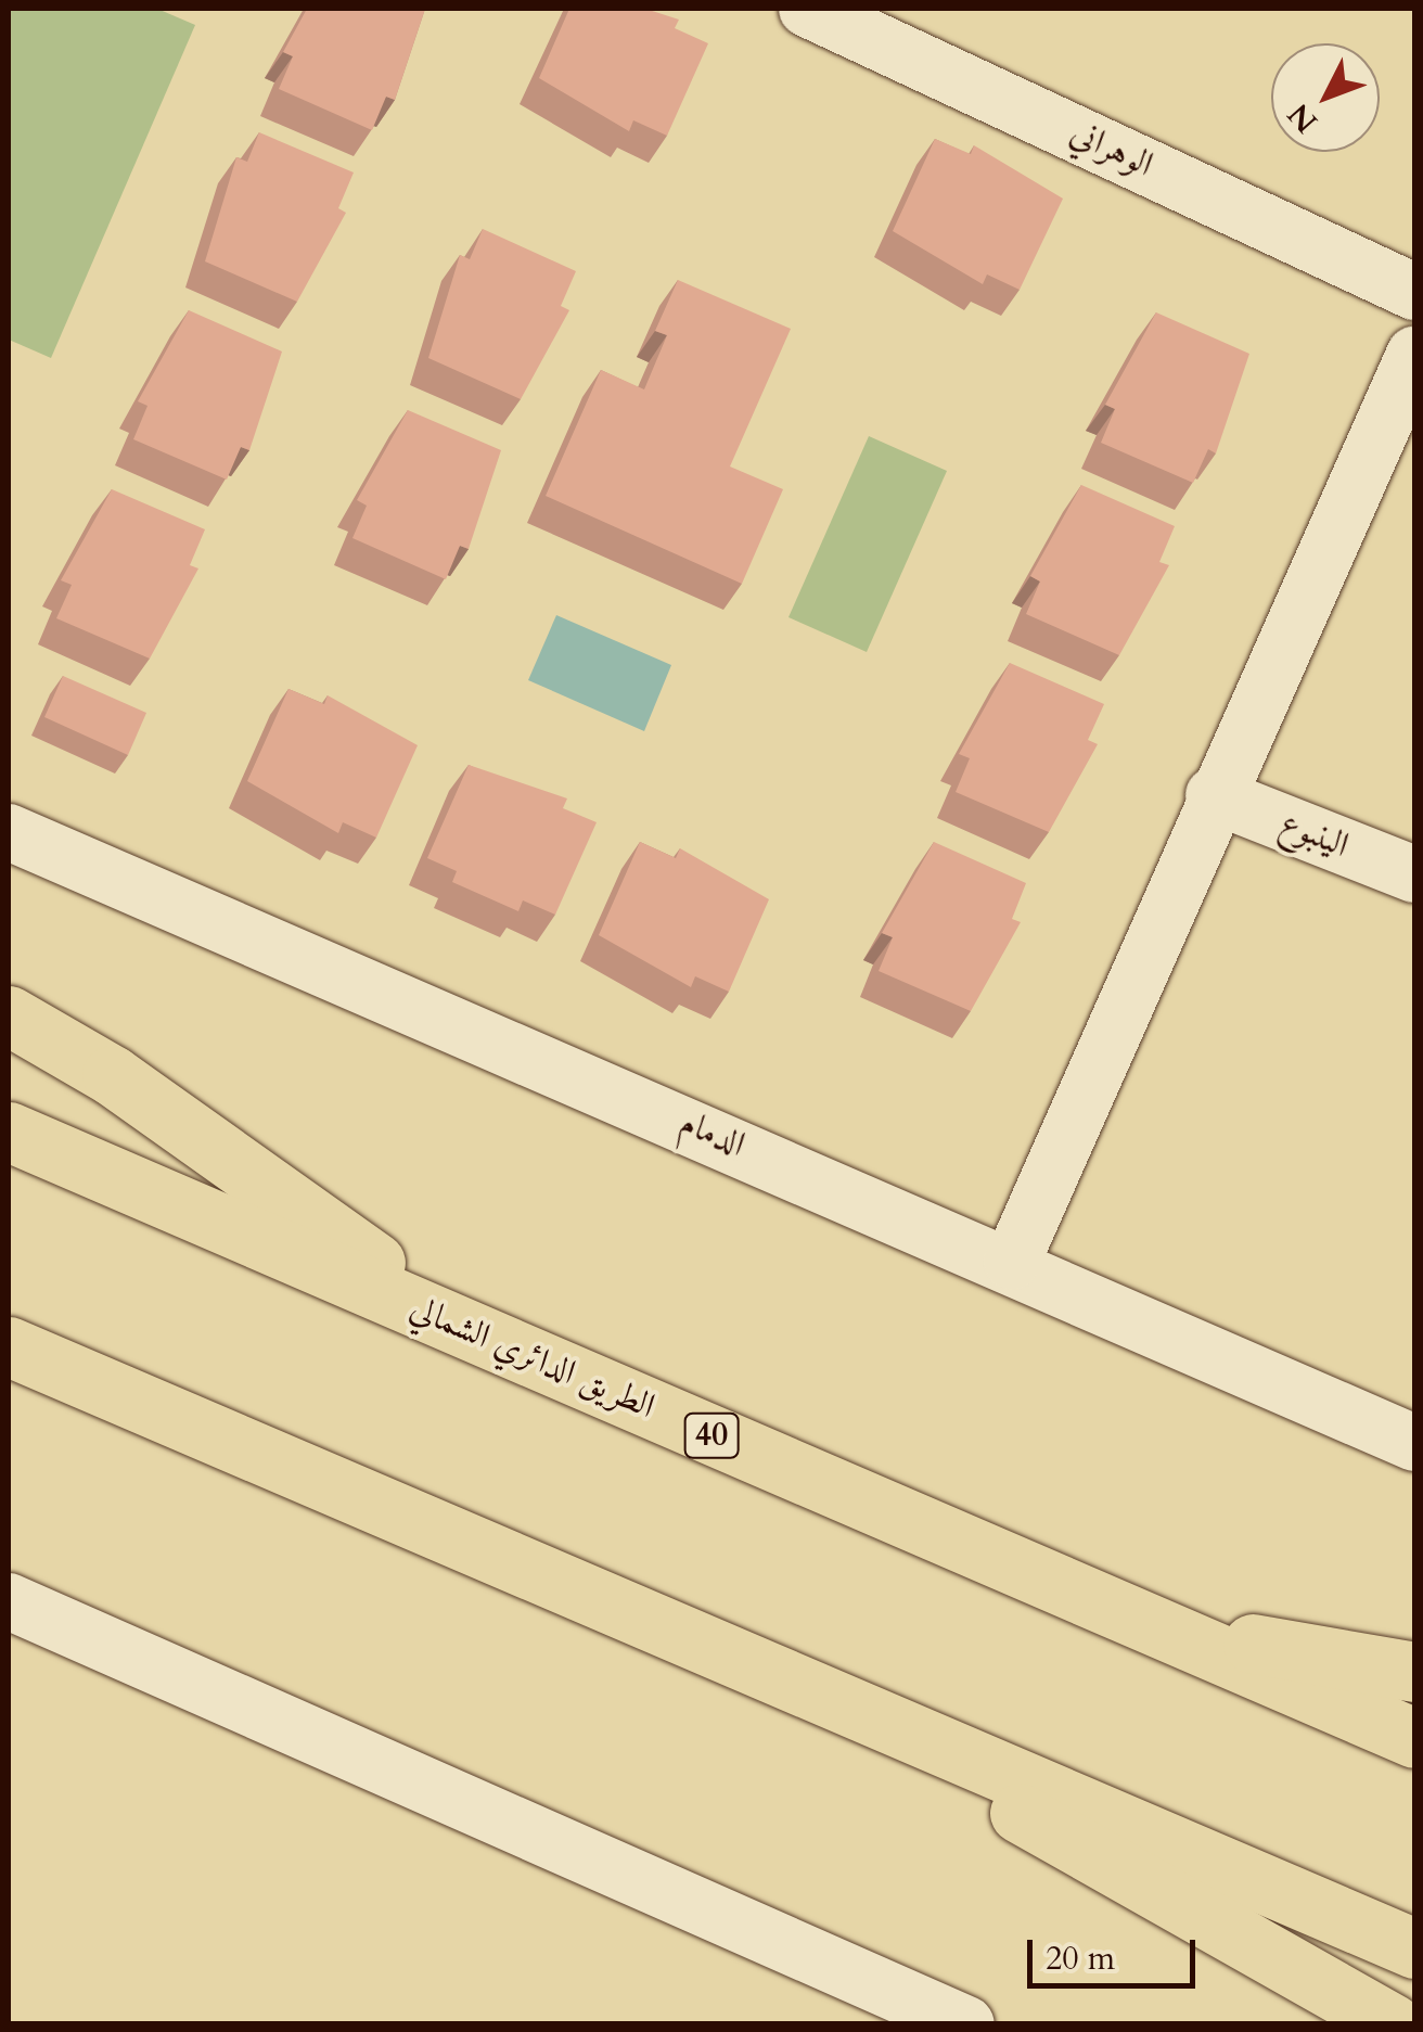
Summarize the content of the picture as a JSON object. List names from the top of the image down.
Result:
{
  "streets": {
    "highway": ["الطريق الدائري الشمالي", "40"],
    "street": ["الوهراني", "الينبوع", "الدمام"]
  },
  "scale_bar": "20 m",
  "north": "bottom left"
}
